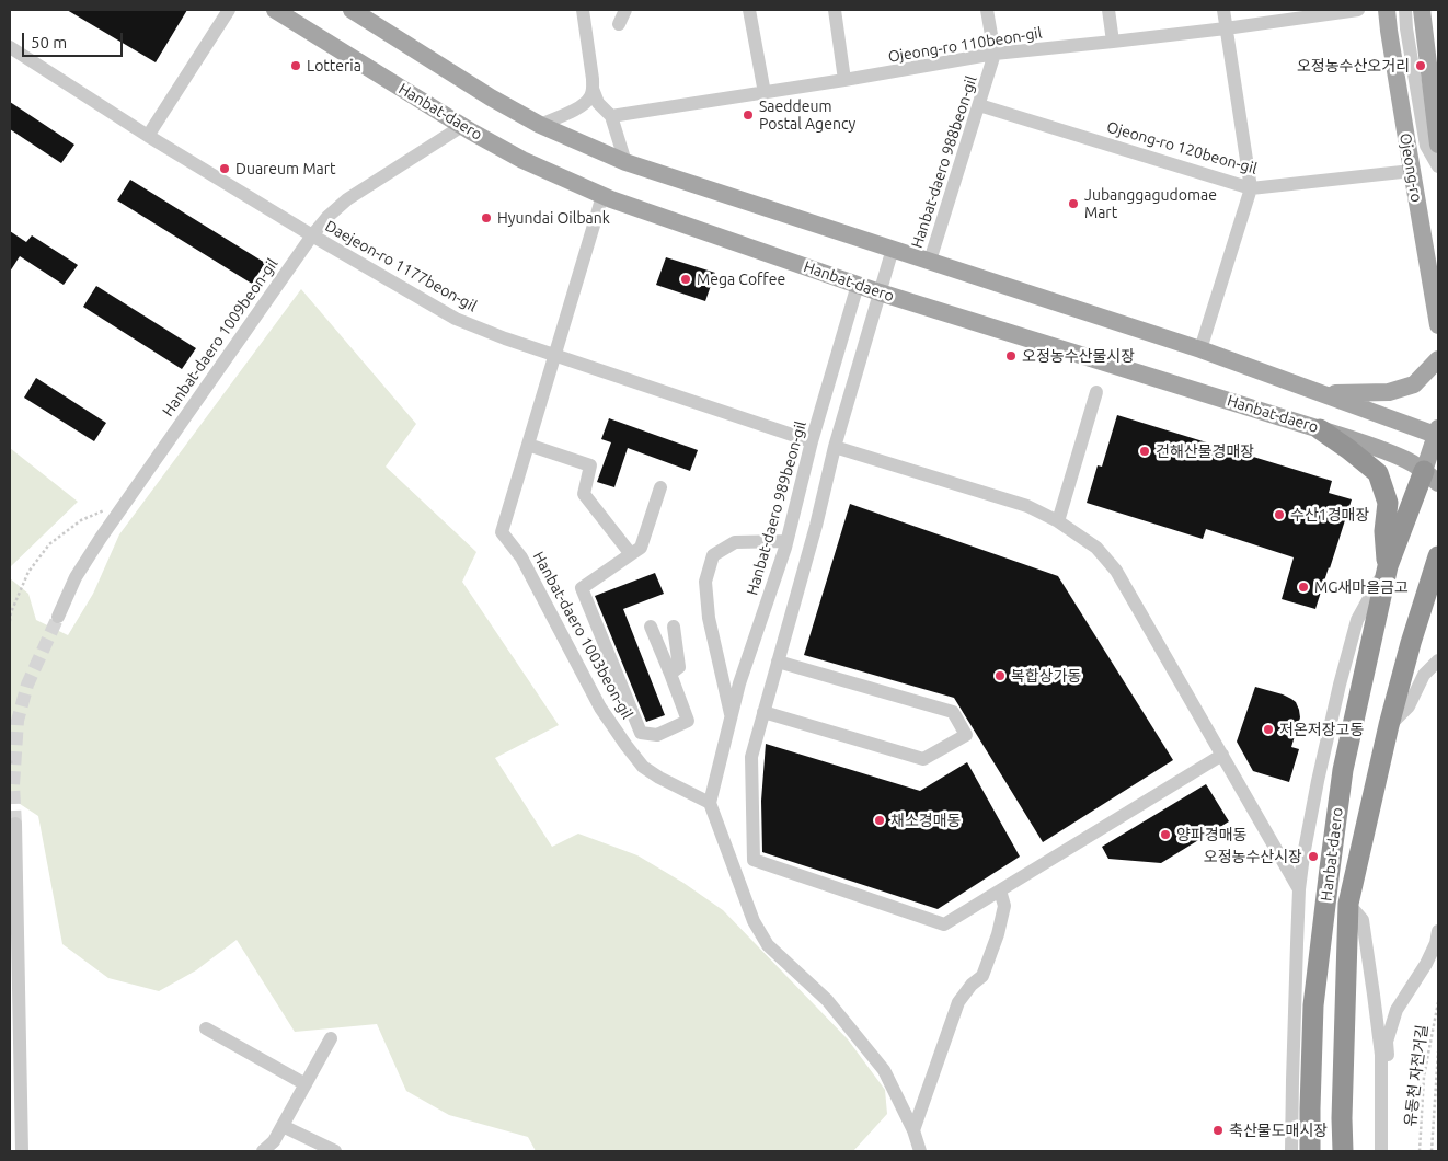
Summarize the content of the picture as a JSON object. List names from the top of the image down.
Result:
{
  "streets": {
    "highway": ["Hanbat-daero"],
    "main road": ["Ojeong-ro"],
    "street": [
      "Ojeong-ro 110beon-gil",
      "Ojeong-ro 120beon-gil",
      "Hanbat-daero 988beon-gil",
      "Daejeon-ro 1177beon-gil",
      "Hanbat-daero 1009beon-gil",
      "Hanbat-daero 989beon-gil",
      "Hanbat-daero 1003beon-gil"
    ],
    "path": ["유동천 자전거길"]
  },
  "crossings": [
    ["Ojeong-ro 110beon-gil", "Hanbat-daero 988beon-gil"],
    ["Hanbat-daero", "Hanbat-daero 1009beon-gil"],
    ["Hanbat-daero", "Hanbat-daero 989beon-gil"],
    ["Hanbat-daero", "Hanbat-daero 1003beon-gil"],
    ["Ojeong-ro 120beon-gil", "Hanbat-daero 988beon-gil"],
    ["Ojeong-ro 120beon-gil", "Ojeong-ro"],
    ["Daejeon-ro 1177beon-gil", "Hanbat-daero 1009beon-gil"],
    ["Daejeon-ro 1177beon-gil", "Hanbat-daero 989beon-gil"],
    ["Daejeon-ro 1177beon-gil", "Hanbat-daero 1003beon-gil"],
    ["Hanbat-daero 989beon-gil", "Hanbat-daero 1003beon-gil"]
  ],
  "places": [
    "Lotteria",
    "오정농수산오거리",
    "Saeddeum Postal Agency",
    "Duareum Mart",
    "Jubanggagudomae Mart",
    "Hyundai Oilbank",
    "Mega Coffee",
    "오정농수산물시장",
    "건해산물경매장",
    "수산1경매장",
    "MG새마을금고",
    "복합상가동",
    "저온저장고동",
    "채소경매동",
    "양파경매동",
    "오정농수산시장",
    "축산물도매시장"
  ],
  "scale_bar": "50 m"
}
